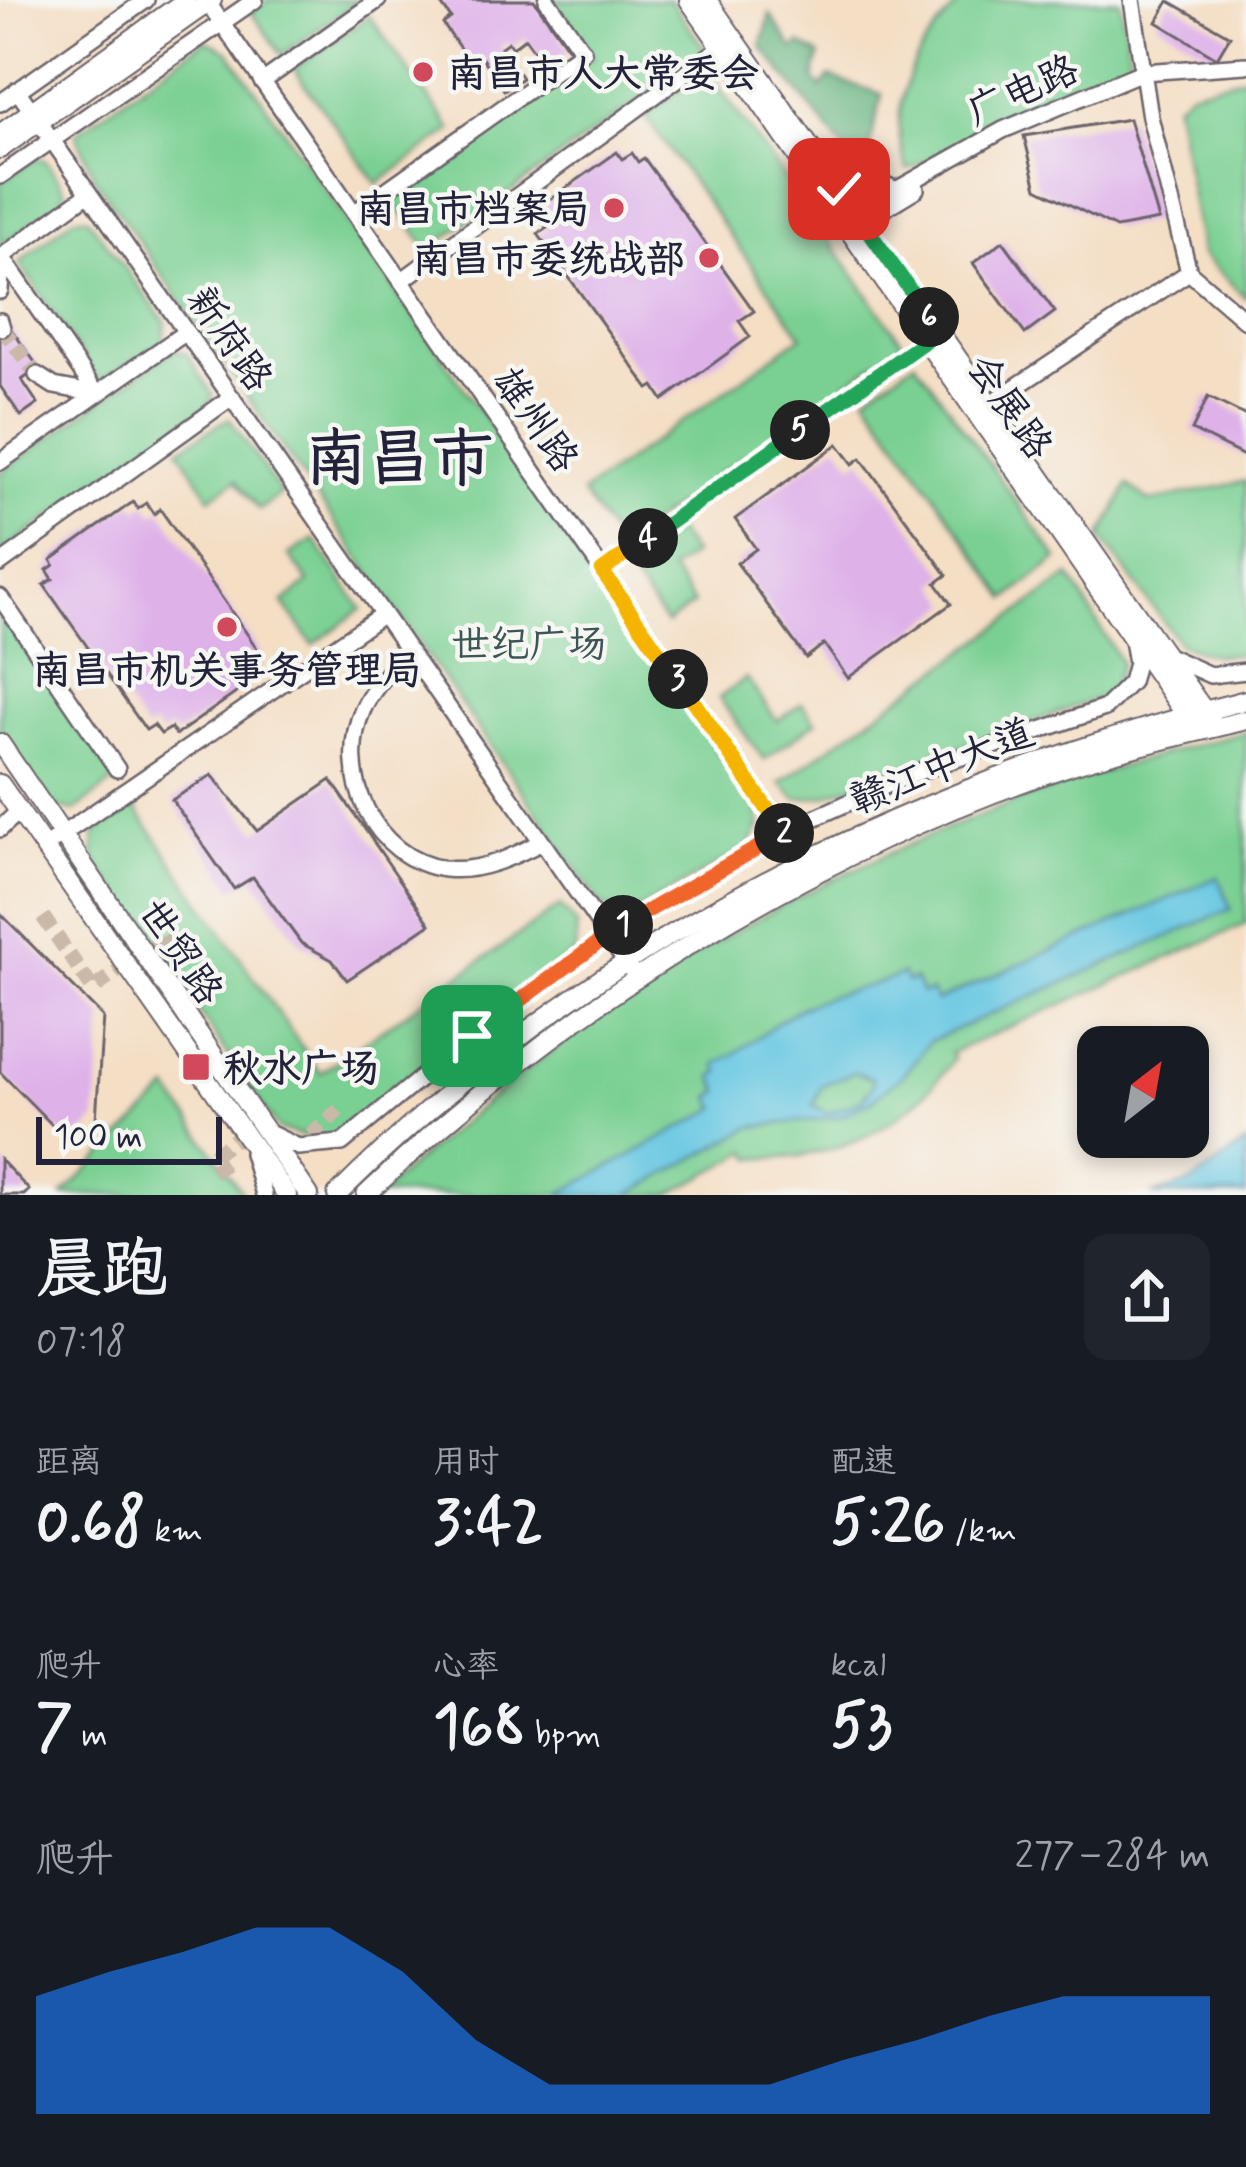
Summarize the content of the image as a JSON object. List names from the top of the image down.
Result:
{
  "streets": {
    "main road": ["会展路", "赣江中大道", "世贸路"],
    "street": ["广电路", "新府路", "雄州路"]
  },
  "crossings": [
    ["广电路", "会展路"],
    ["新府路", "赣江中大道"],
    ["会展路", "赣江中大道"],
    ["雄州路", "赣江中大道"]
  ],
  "districts": ["南昌市"],
  "parks": ["世纪广场"],
  "places": {
    "other": [
      "南昌市人大常委会",
      "南昌市档案局",
      "南昌市委统战部",
      "南昌市机关事务管理局"
    ],
    "transit": ["秋水广场"]
  },
  "scale_bar": "100 m",
  "north": "top right",
  "page": {
    "pins": [
      "6",
      "5",
      "4",
      "3",
      "2",
      "1"
    ],
    "scale": "100 m",
    "heading": ["晨跑", "07:18"],
    "stats": [
      ["距离", "0.68 km"],
      ["用时", "3:42"],
      ["配速", "5:26 /km"],
      ["爬升", "7 m"],
      ["心率", "168 bpm"],
      ["kcal", "53"]
    ],
    "chart": ["爬升", "277–284 m"]
  }
}
